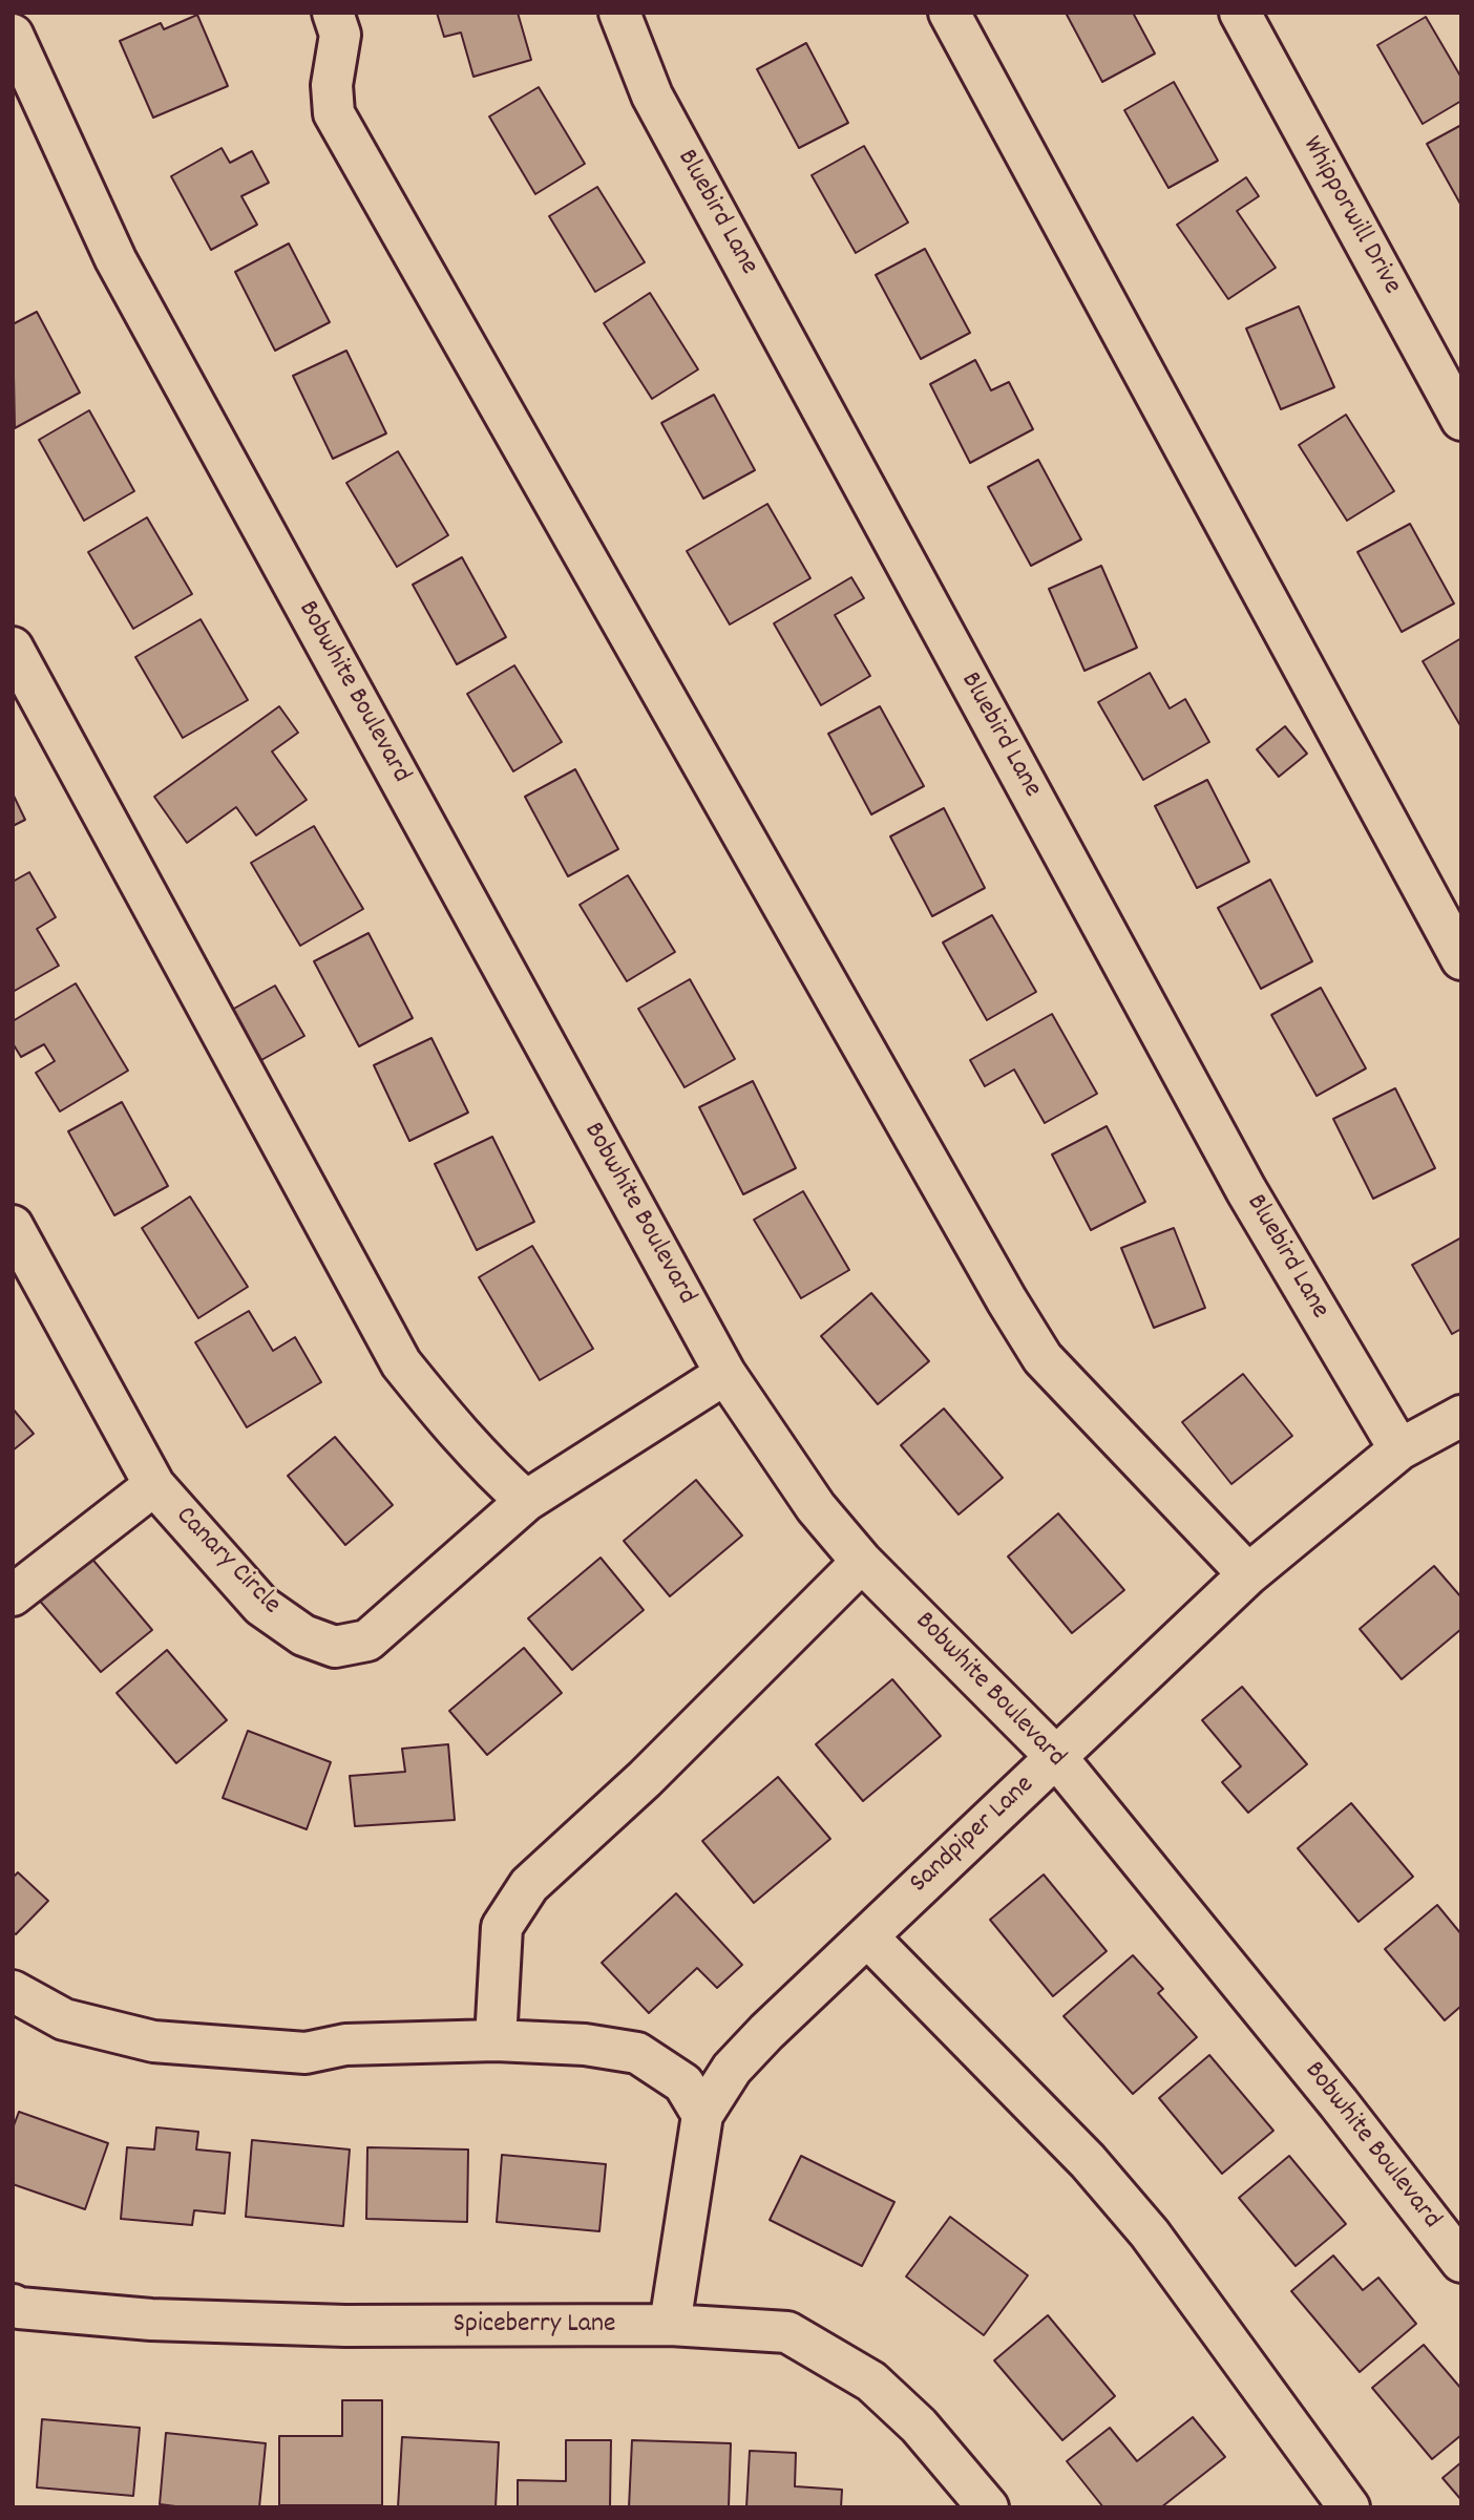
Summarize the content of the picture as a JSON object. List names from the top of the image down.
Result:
{
  "streets": {
    "street": [
      "Bluebird Lane",
      "Whipporwill Drive",
      "Bobwhite Boulevard",
      "Canary Circle",
      "Sandpiper Lane",
      "Spiceberry Lane"
    ]
  },
  "crossings": [
    ["Bluebird Lane", "Sandpiper Lane"],
    ["Bobwhite Boulevard", "Canary Circle"],
    ["Bobwhite Boulevard", "Sandpiper Lane"],
    ["Sandpiper Lane", "Spiceberry Lane"]
  ]
}
